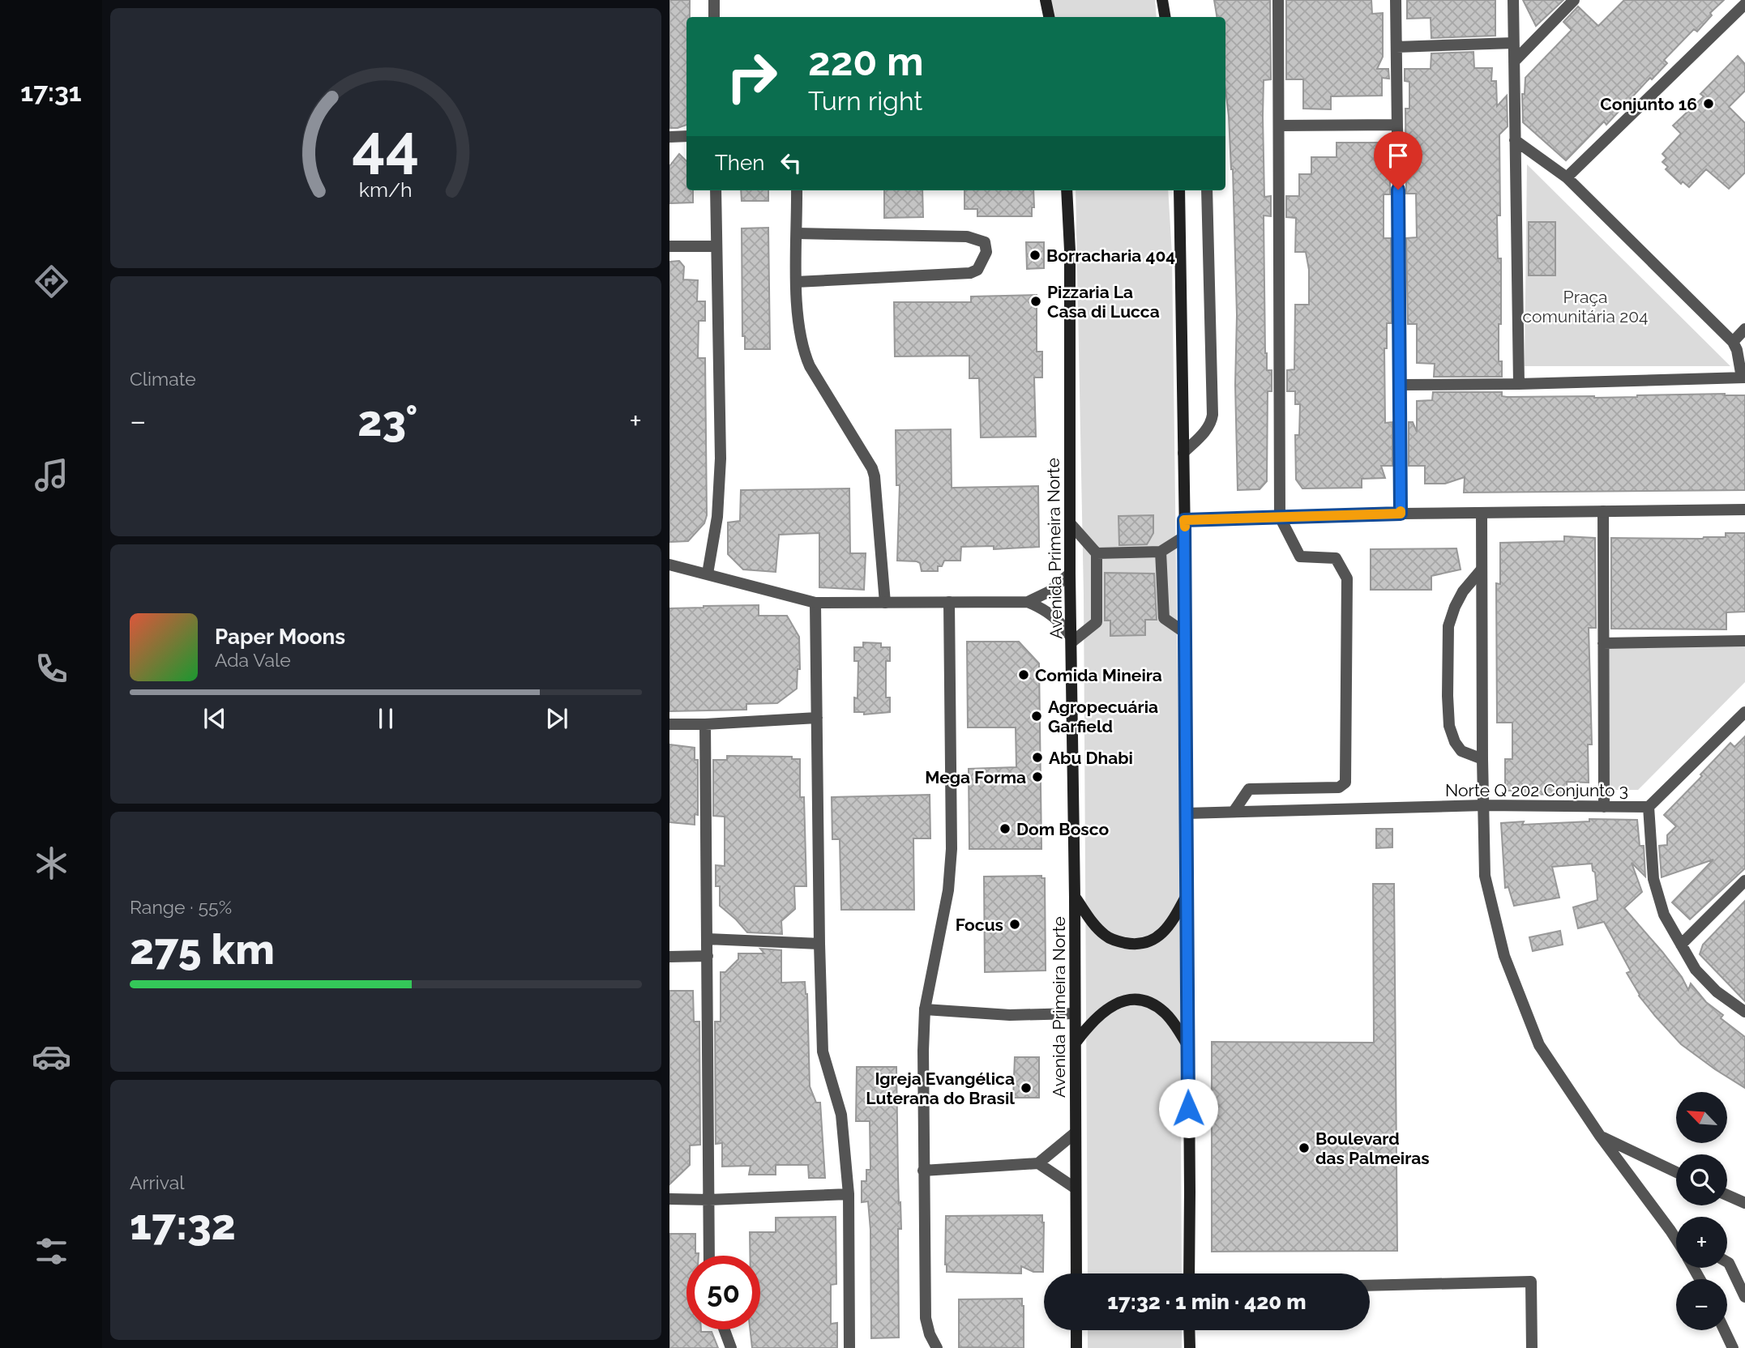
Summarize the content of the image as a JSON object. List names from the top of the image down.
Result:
{
  "streets": {
    "main road": ["Avenida Primeira Norte"],
    "street": ["Norte Q 202 Conjunto 3"]
  },
  "parks": ["Praça comunitária 204"],
  "places": [
    "Conjunto 16",
    "Borracharia 404",
    "Pizzaria La Casa di Lucca",
    "Comida Mineira",
    "Agropecuária Garfield",
    "Abu Dhabi",
    "Mega Forma",
    "Dom Bosco",
    "Focus",
    "Igreja Evangélica Luterana do Brasil",
    "Boulevard das Palmeiras"
  ],
  "north": "top left",
  "page": {
    "tabs": "17:31",
    "turn": ["220 m", "Turn right"],
    "then": "Then",
    "tile": [
      "Climate",
      ["Range · 55%", "275 km"],
      ["Arrival", "17:32"]
    ],
    "heat": ["−", "23°", "+"],
    "song": ["Paper Moons", "Ada Vale"],
    "map_buttons": ["+", "−"],
    "limit": "50",
    "trip": "17:32 · 1 min · 420 m",
    "gauge": ["44", "km/h"]
  }
}
